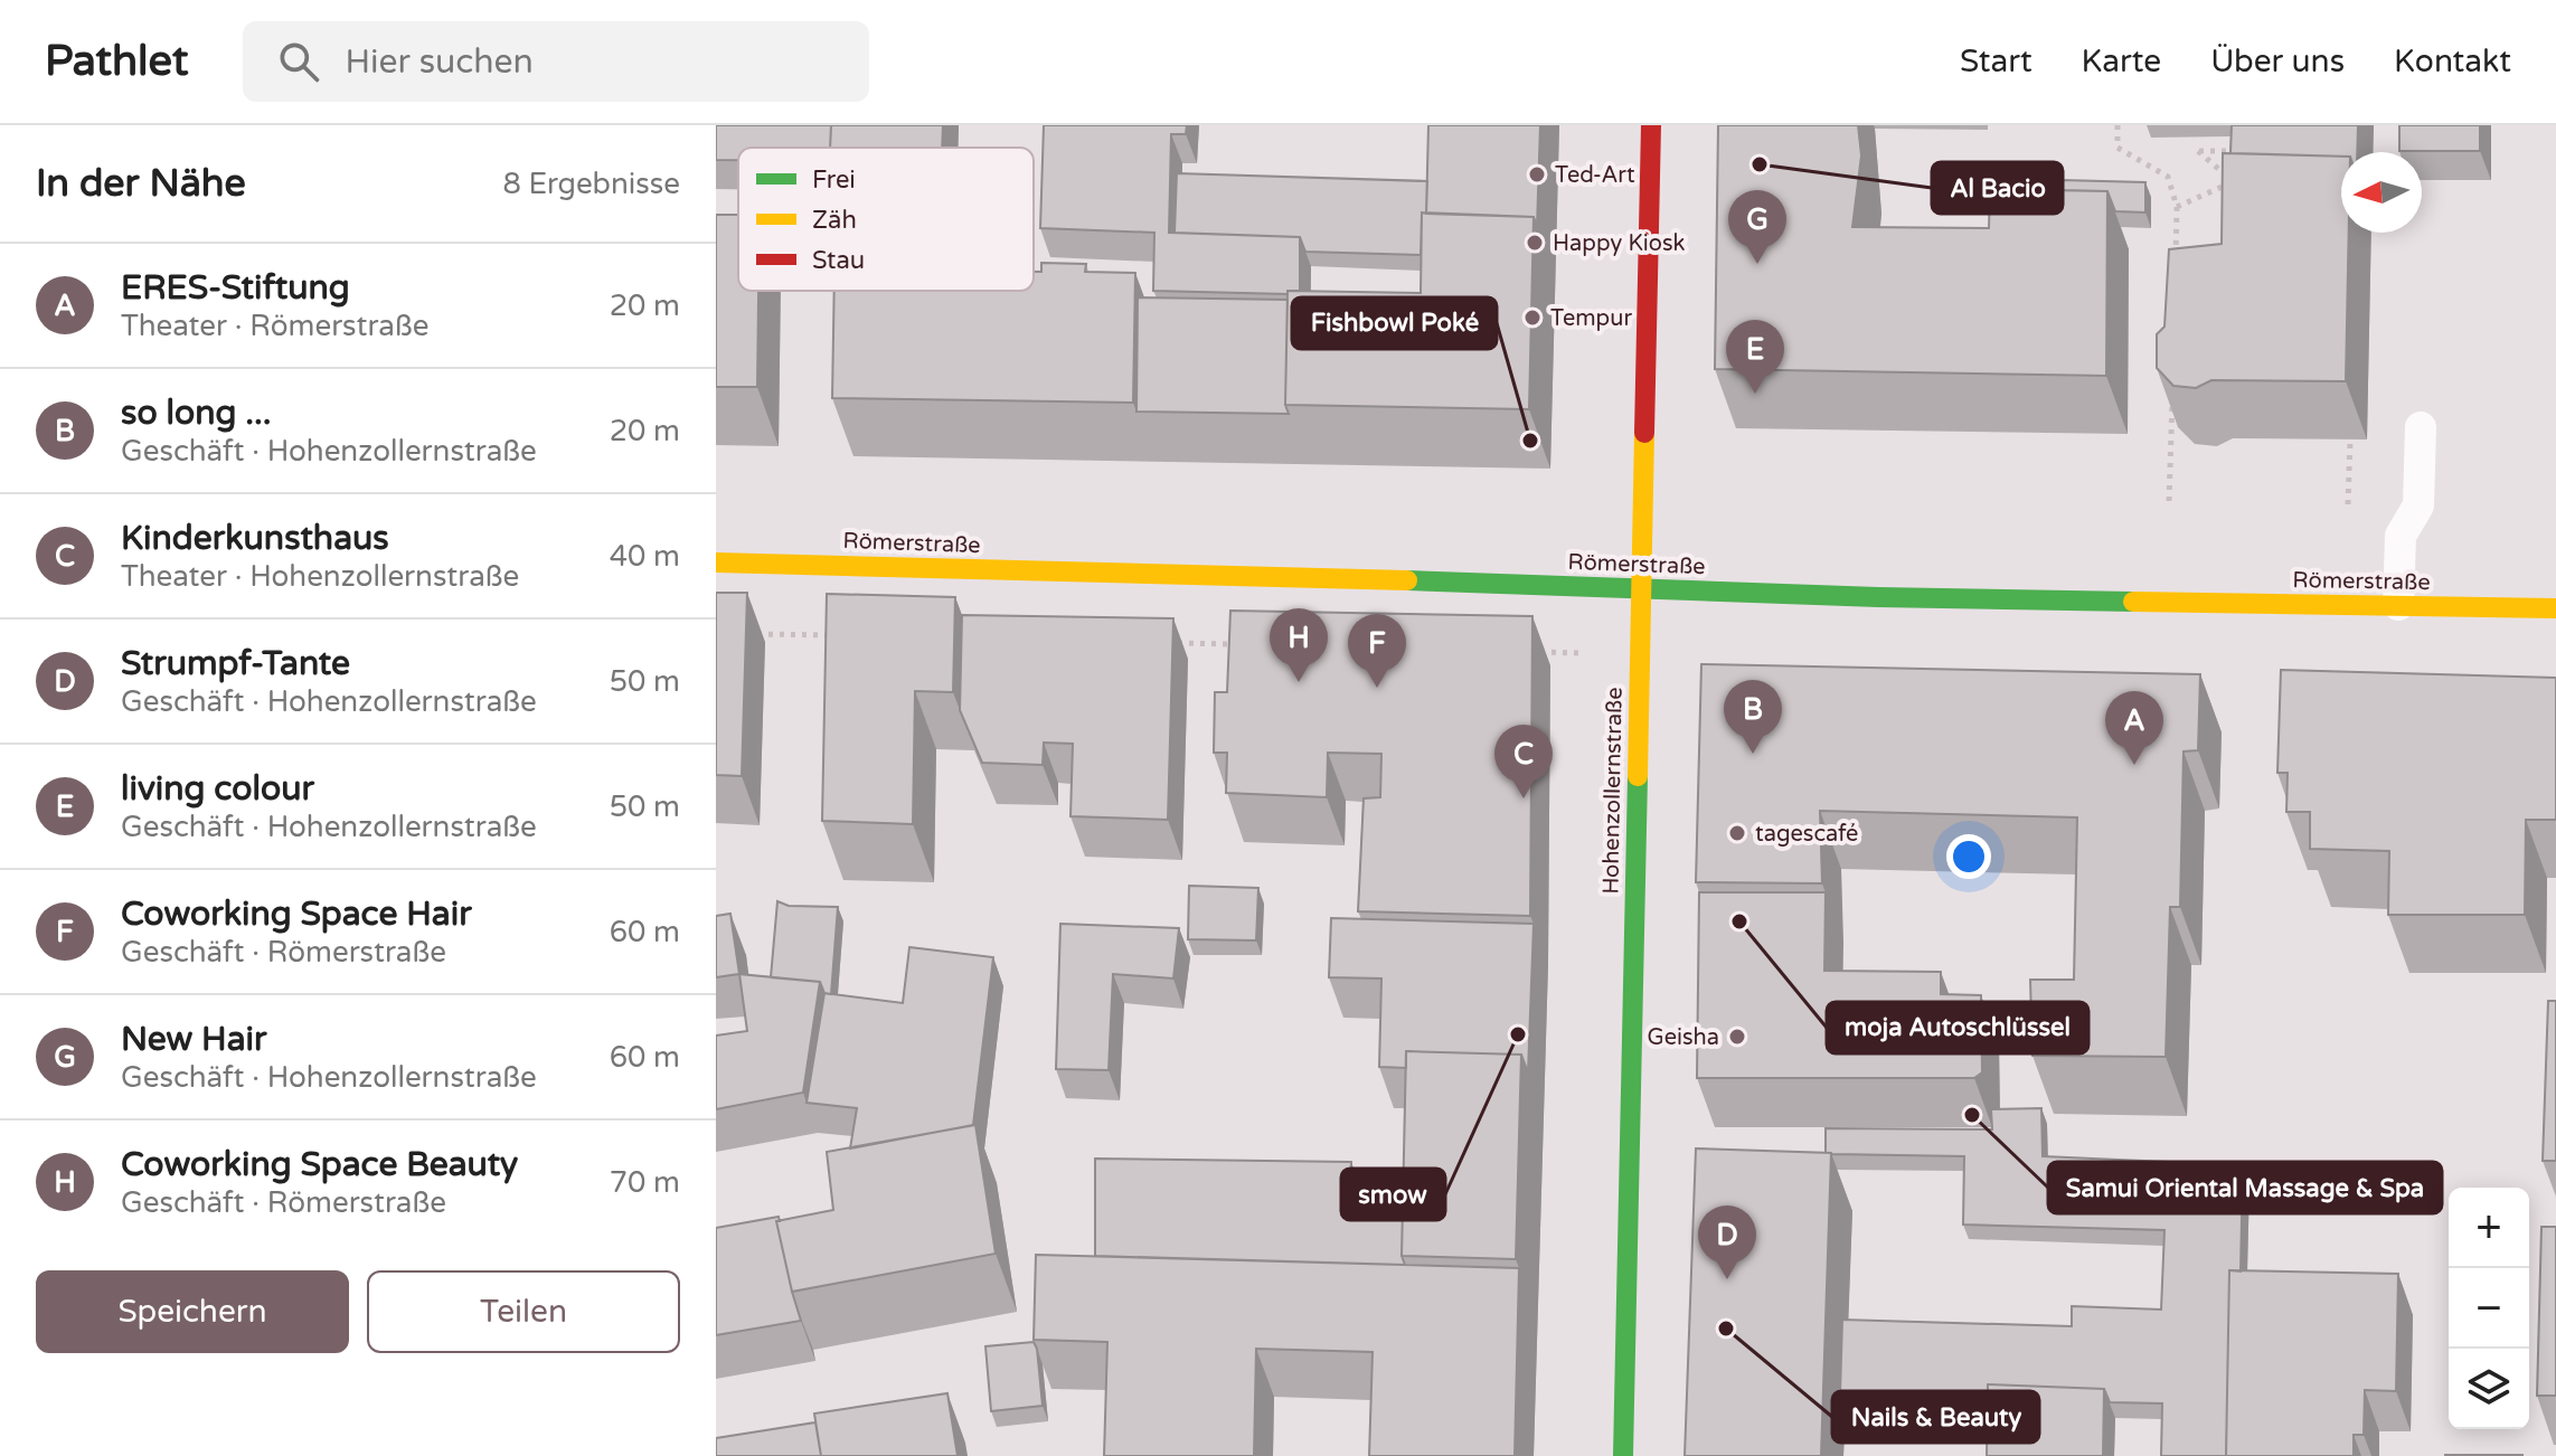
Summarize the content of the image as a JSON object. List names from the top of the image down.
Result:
{
  "streets": {
    "street": ["Römerstraße", "Hohenzollernstraße"]
  },
  "crossings": [
    ["Römerstraße", "Hohenzollernstraße"]
  ],
  "places": [
    "Al Bacio",
    "Ted-Art",
    "Happy Kiosk",
    "Tempur",
    "Fishbowl Poké",
    "tagescafé",
    "moja Autoschlüssel",
    "smow",
    "Geisha",
    "Samui Oriental Massage & Spa",
    "Nails & Beauty"
  ],
  "legend": ["Frei", "Zäh", "Stau"],
  "north": "left",
  "page": {
    "header": "Pathlet",
    "search": "Hier suchen",
    "nav": [
      "Start",
      "Karte",
      "Über uns",
      "Kontakt"
    ],
    "heading": ["In der Nähe", "8 Ergebnisse"],
    "pins": [
      "G",
      "E",
      "H",
      "F",
      "B",
      "A",
      "C",
      "D"
    ],
    "list": [
      {
        "mark": "A",
        "name": "ERES-Stiftung",
        "note": "Theater · Römerstraße",
        "value": "20 m"
      },
      {
        "mark": "B",
        "name": "so long ...",
        "note": "Geschäft · Hohenzollernstraße",
        "value": "20 m"
      },
      {
        "mark": "C",
        "name": "Kinderkunsthaus",
        "note": "Theater · Hohenzollernstraße",
        "value": "40 m"
      },
      {
        "mark": "D",
        "name": "Strumpf-Tante",
        "note": "Geschäft · Hohenzollernstraße",
        "value": "50 m"
      },
      {
        "mark": "E",
        "name": "living colour",
        "note": "Geschäft · Hohenzollernstraße",
        "value": "50 m"
      },
      {
        "mark": "F",
        "name": "Coworking Space Hair",
        "note": "Geschäft · Römerstraße",
        "value": "60 m"
      },
      {
        "mark": "G",
        "name": "New Hair",
        "note": "Geschäft · Hohenzollernstraße",
        "value": "60 m"
      },
      {
        "mark": "H",
        "name": "Coworking Space Beauty",
        "note": "Geschäft · Römerstraße",
        "value": "70 m"
      }
    ],
    "map_buttons": ["+", "−"],
    "buttons": ["Speichern", "Teilen"]
  }
}
